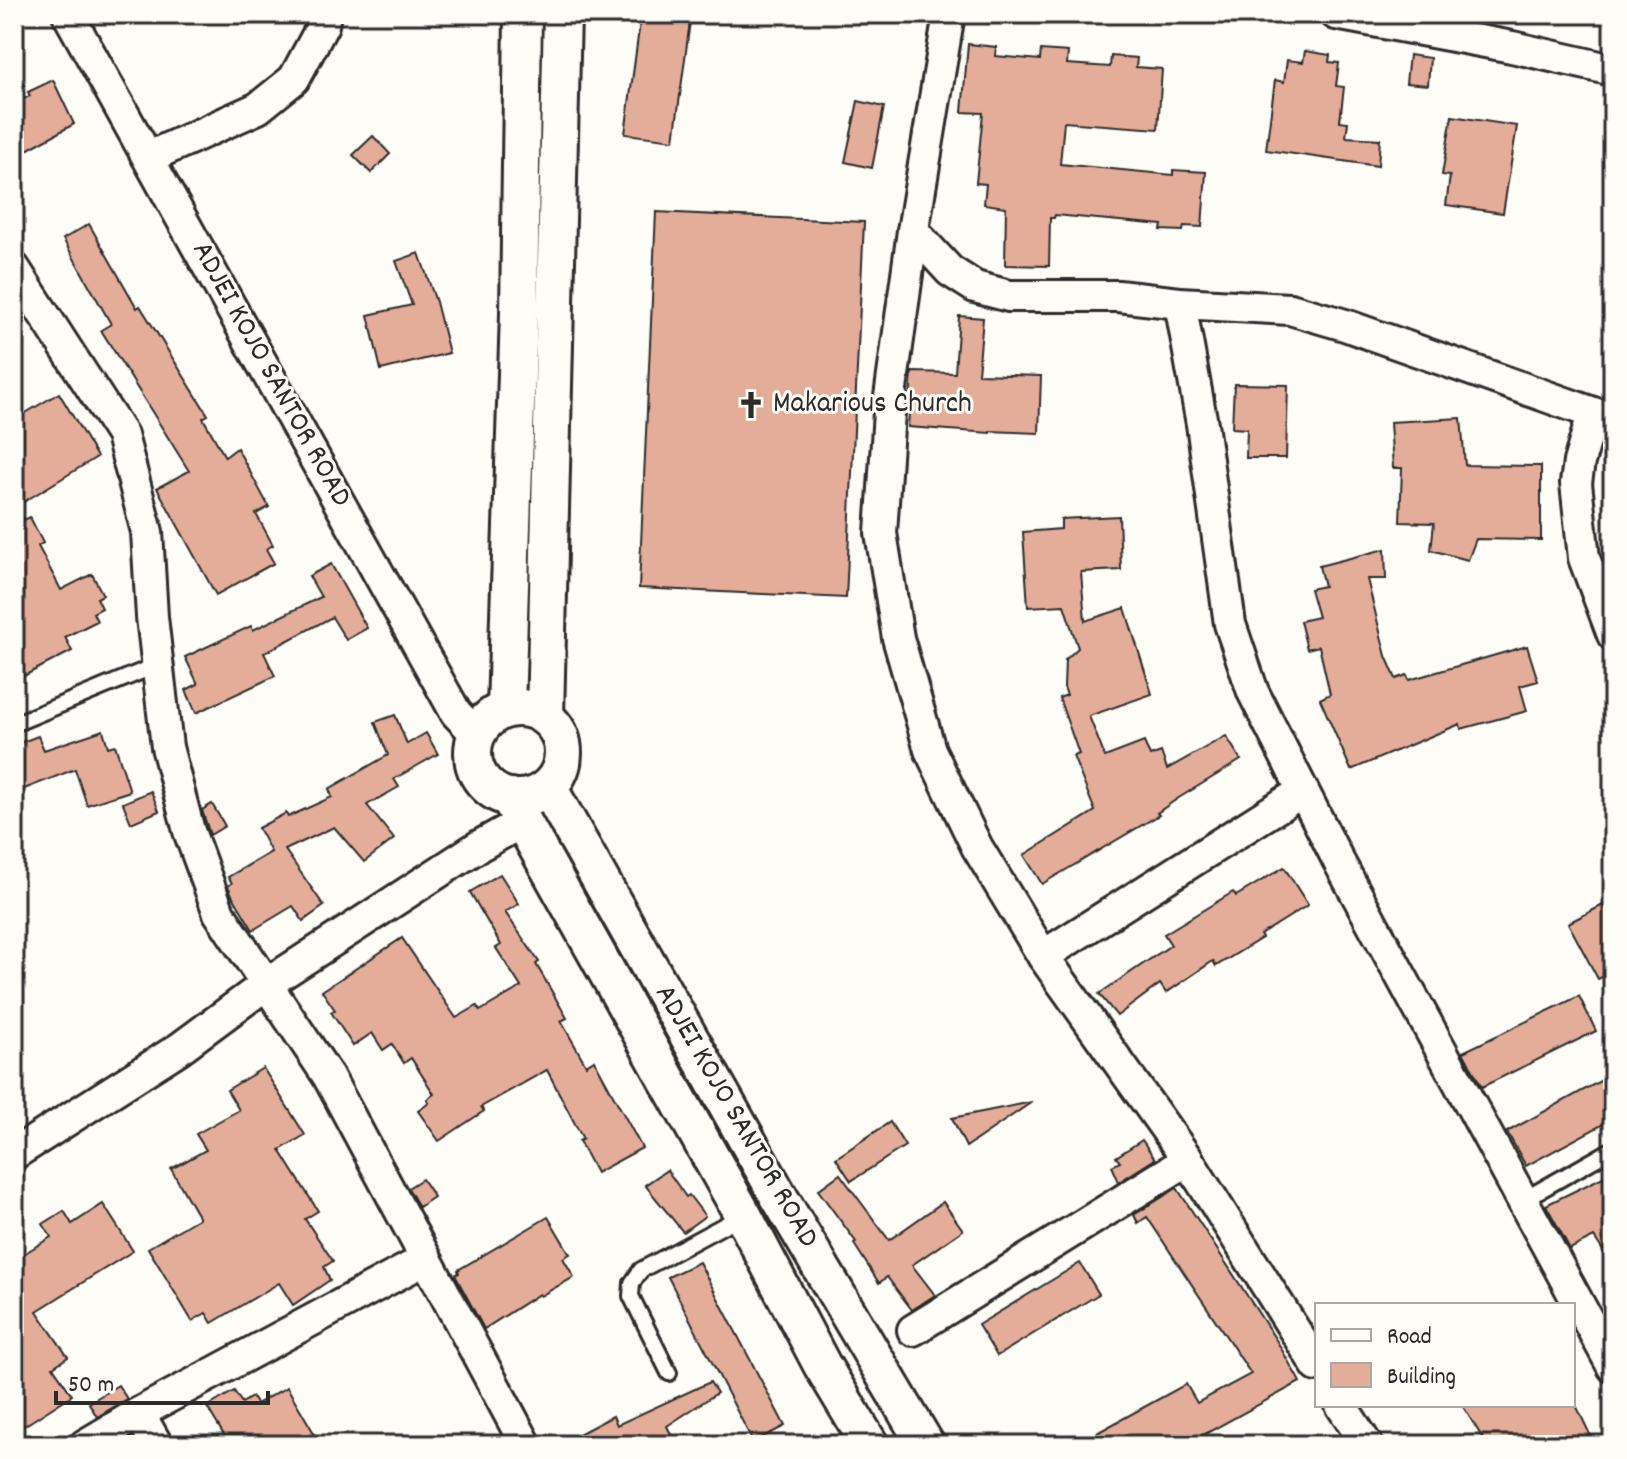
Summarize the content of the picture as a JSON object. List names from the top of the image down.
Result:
{
  "streets": {
    "street": ["ADJEI KOJO SANTOR ROAD"]
  },
  "places": {
    "church": ["Makarious Church"]
  },
  "legend": ["Road", "Building"],
  "scale_bar": "50 m"
}
